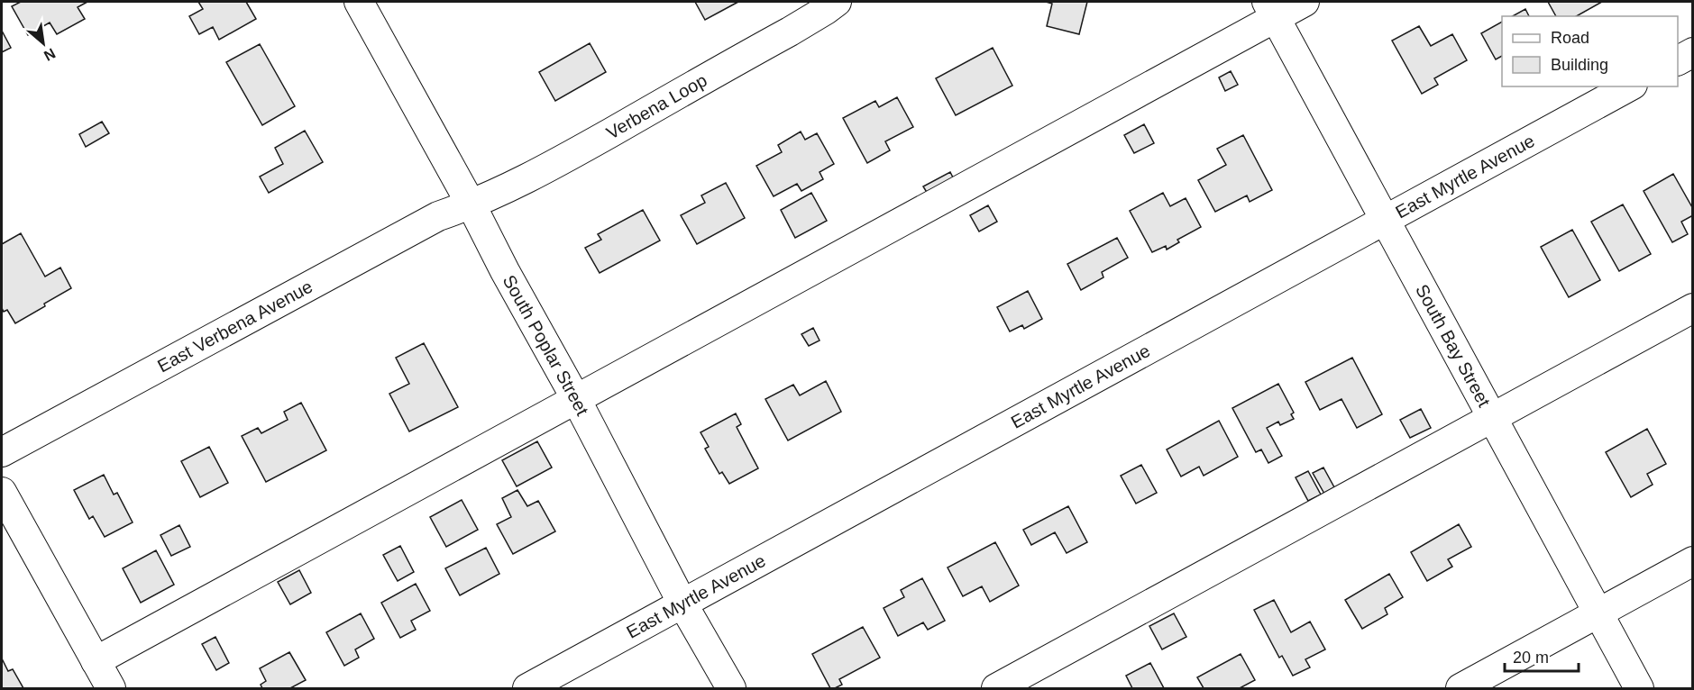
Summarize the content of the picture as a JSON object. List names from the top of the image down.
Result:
{
  "streets": {
    "street": [
      "Verbena Loop",
      "East Myrtle Avenue",
      "East Verbena Avenue",
      "South Poplar Street",
      "South Bay Street"
    ]
  },
  "crossings": [
    ["Verbena Loop", "East Verbena Avenue"],
    ["Verbena Loop", "South Poplar Street"],
    ["East Myrtle Avenue", "South Poplar Street"],
    ["East Myrtle Avenue", "South Bay Street"],
    ["East Verbena Avenue", "South Poplar Street"]
  ],
  "legend": ["Road", "Building"],
  "scale_bar": "20 m",
  "north": "bottom right"
}
